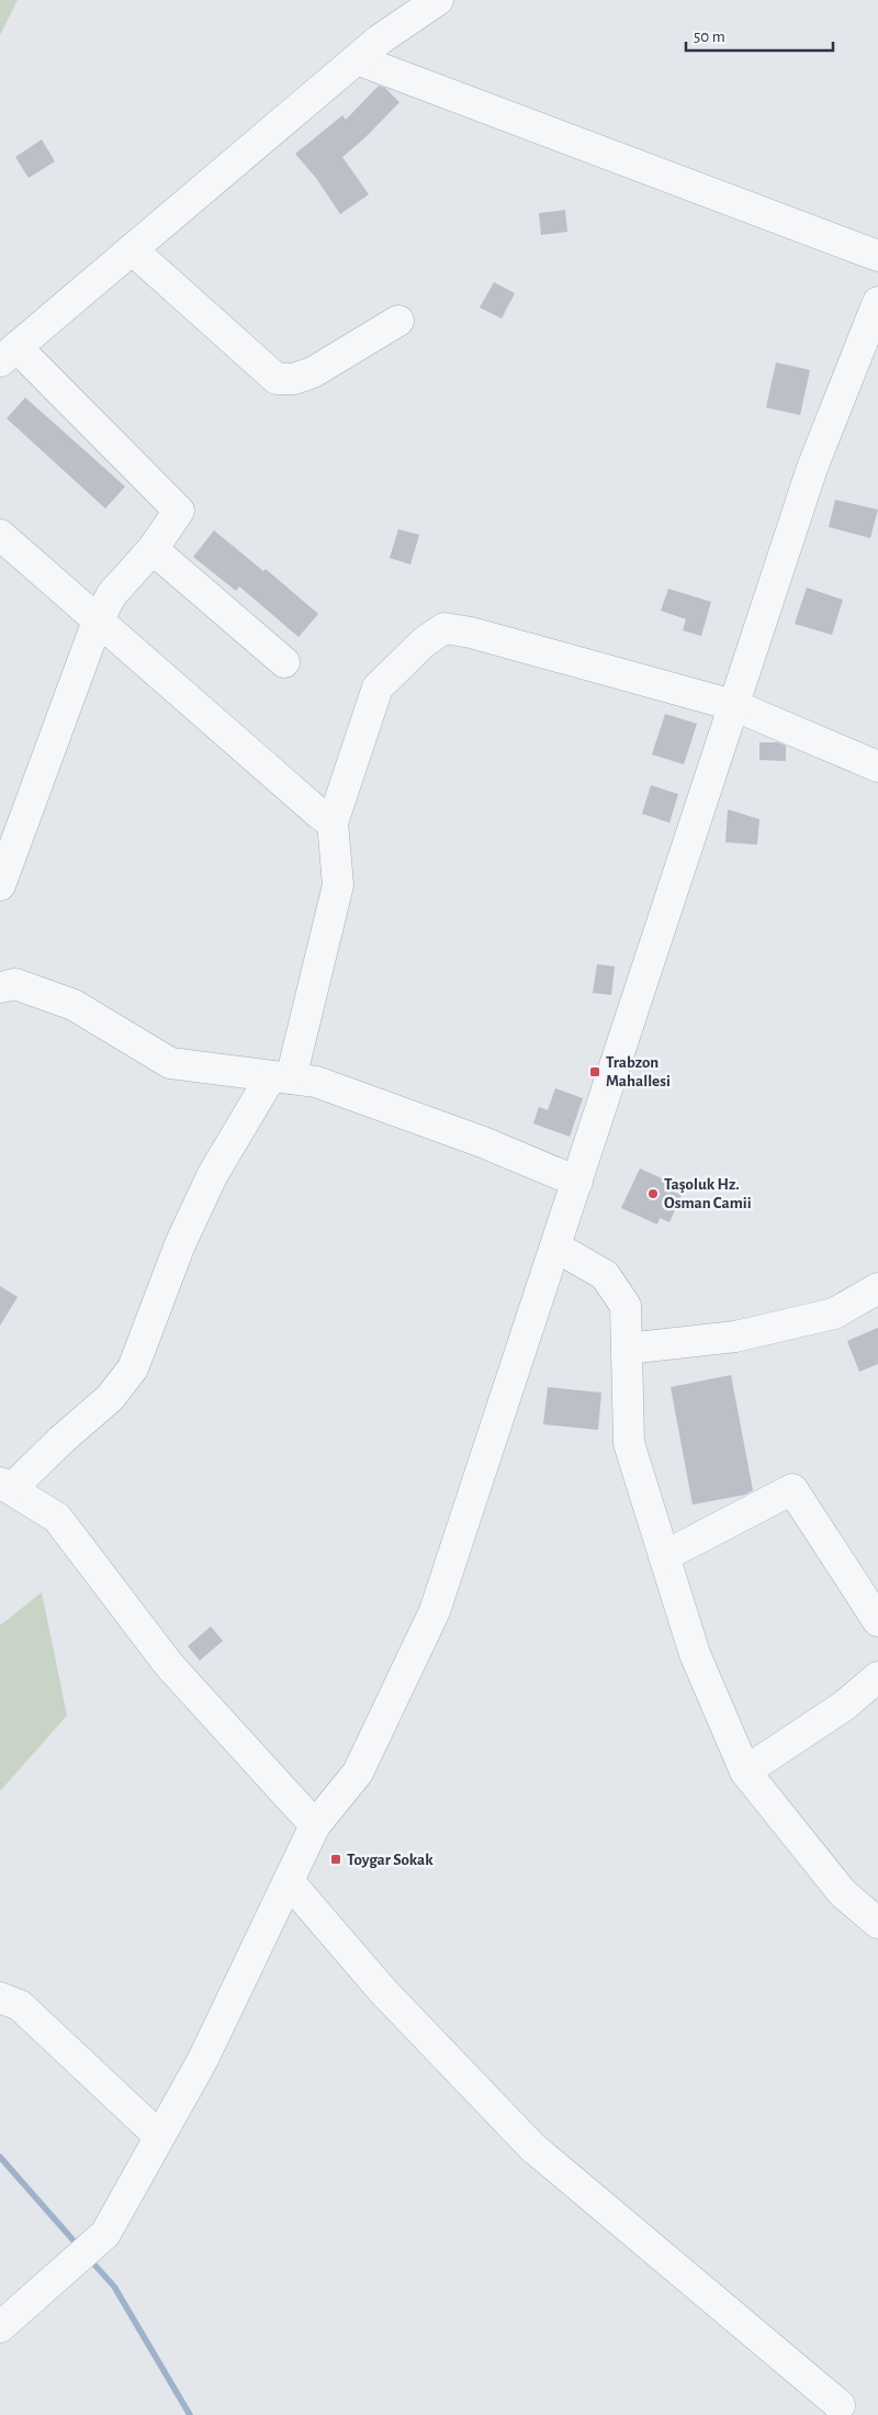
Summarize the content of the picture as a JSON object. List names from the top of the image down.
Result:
{
  "places": {
    "transit": ["Trabzon Mahallesi", "Toygar Sokak"],
    "other": ["Taşoluk Hz. Osman Camii"]
  },
  "scale_bar": "50 m"
}
